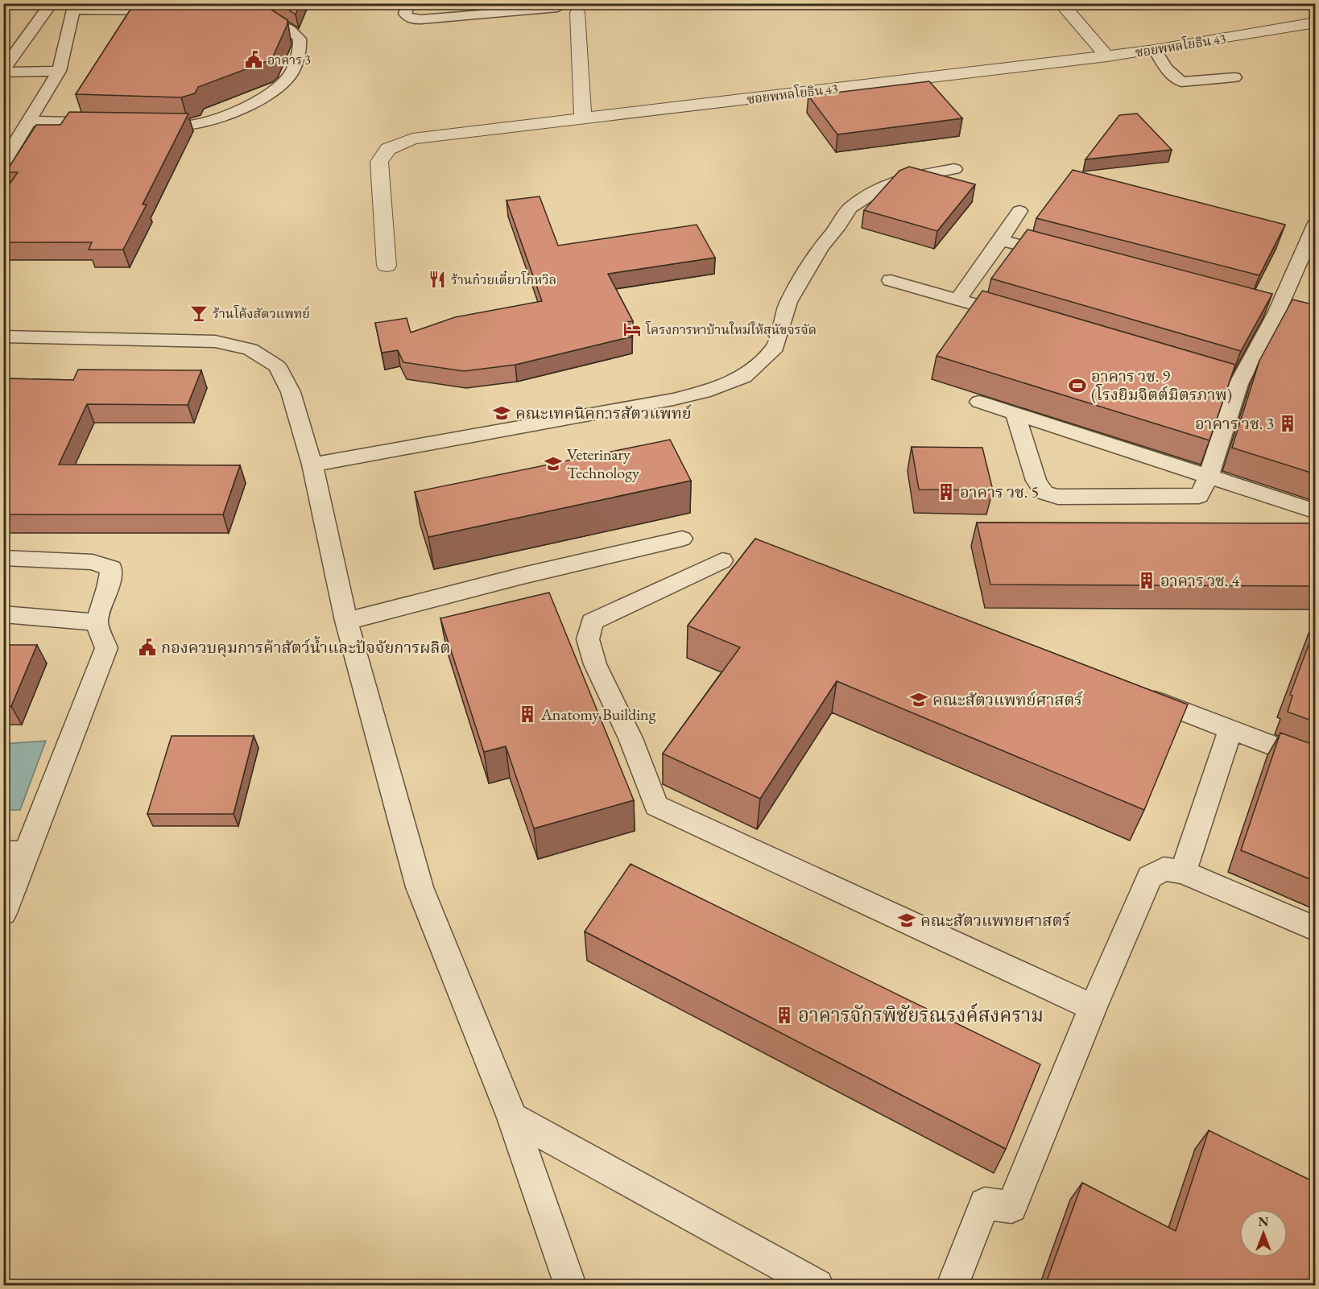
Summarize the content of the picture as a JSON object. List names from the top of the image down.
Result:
{
  "streets": {
    "street": ["ซอยพหลโยธิน 43"]
  },
  "places": {
    "public building": ["อาคาร 3", "กองควบคุมการค้าสัตว์น้ำและปัจจัยการผลิต"],
    "restaurant": ["ร้านก๋วยเตี๋ยวโกหวิล"],
    "bar": ["ร้านโค้งสัตวแพทย์"],
    "hotel": ["โครงการหาบ้านใหม่ให้สุนัขจรจัด"],
    "sports": ["อาคาร วช. 9 (โรงยิมจิตต์มิตรภาพ)"],
    "school or university": [
      "คณะเทคนิคการสัตวแพทย์",
      "Veterinary Technology",
      "คณะสัตวแพทย์ศาสตร์",
      "คณะสัตวแพทยศาสตร์"
    ],
    "building": [
      "อาคาร วช. 3",
      "อาคาร วช. 5",
      "อาคาร วช. 4",
      "Anatomy Building",
      "อาคารจักรพิชัยรณรงค์สงคราม"
    ]
  },
  "north": "top"
}
